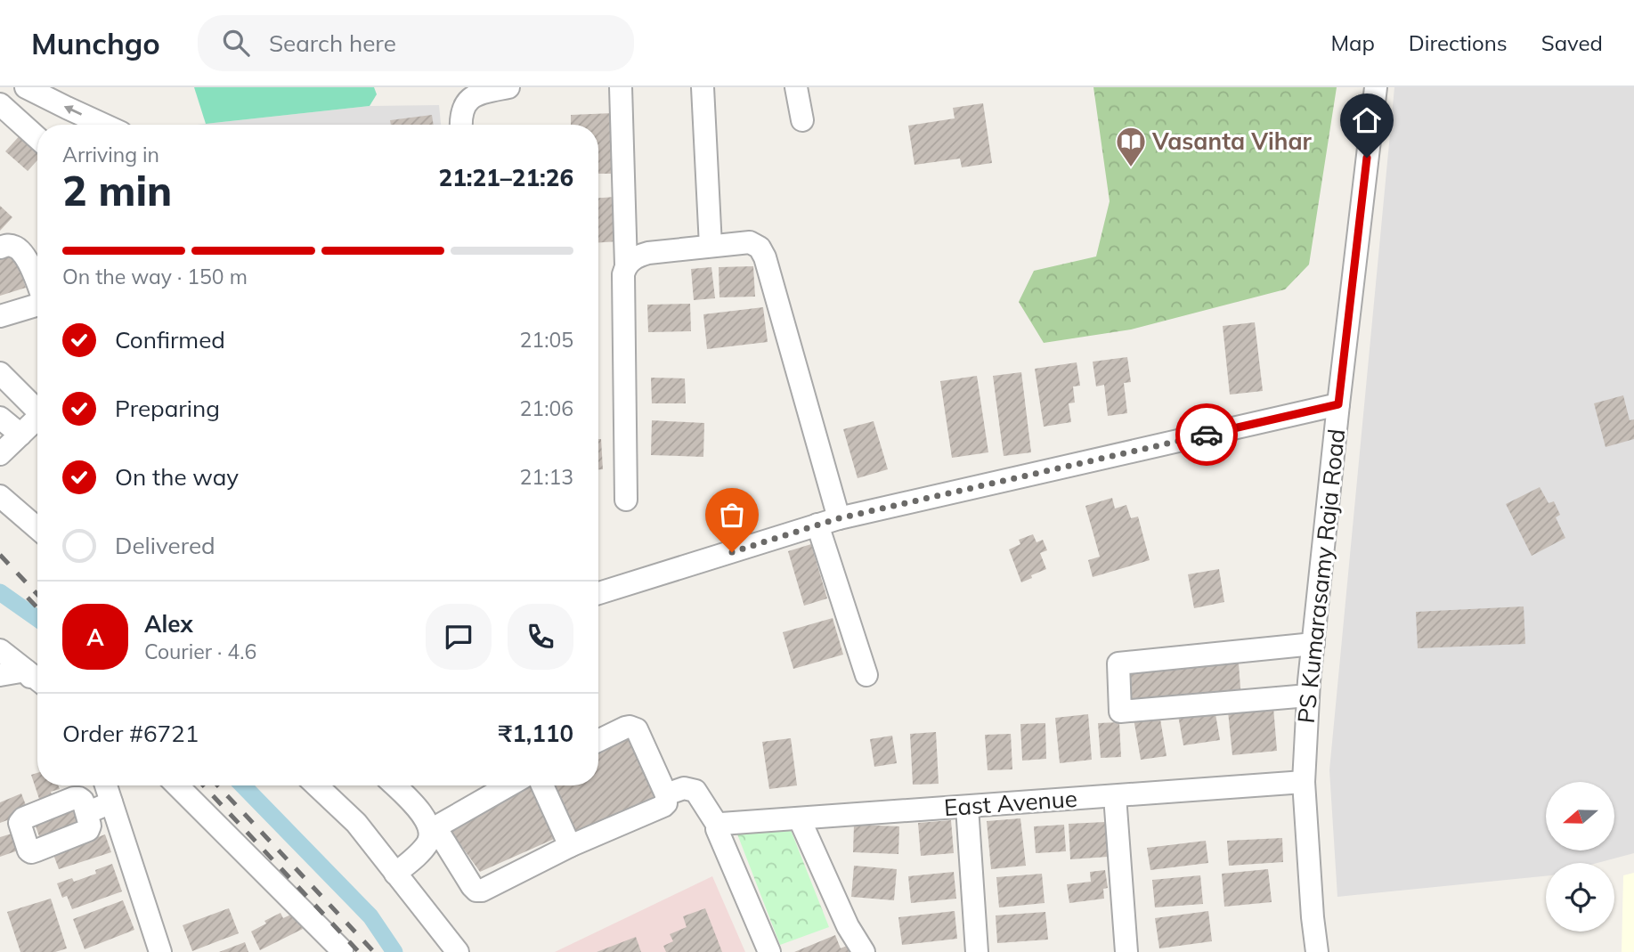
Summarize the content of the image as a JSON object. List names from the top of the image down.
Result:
{
  "streets": {
    "street": ["PS Kumarasamy Raja Road", "East Avenue"]
  },
  "crossings": [
    ["PS Kumarasamy Raja Road", "East Avenue"]
  ],
  "places": {
    "library": ["Vasanta Vihar"]
  },
  "north": "left",
  "page": {
    "header": "Munchgo",
    "search": "Search here",
    "nav": ["Map", "Directions", "Saved"],
    "heading": ["2 min", "Arriving in", "21:21–21:26"],
    "panel": [
      "Alex",
      "Courier · 4.6",
      "Order #6721",
      "₹1,110"
    ],
    "bar": "On the way · 150 m",
    "list": [
      ["Confirmed", "21:05"],
      ["Preparing", "21:06"],
      ["On the way", "21:13"],
      "Delivered"
    ],
    "round": "A"
  }
}
